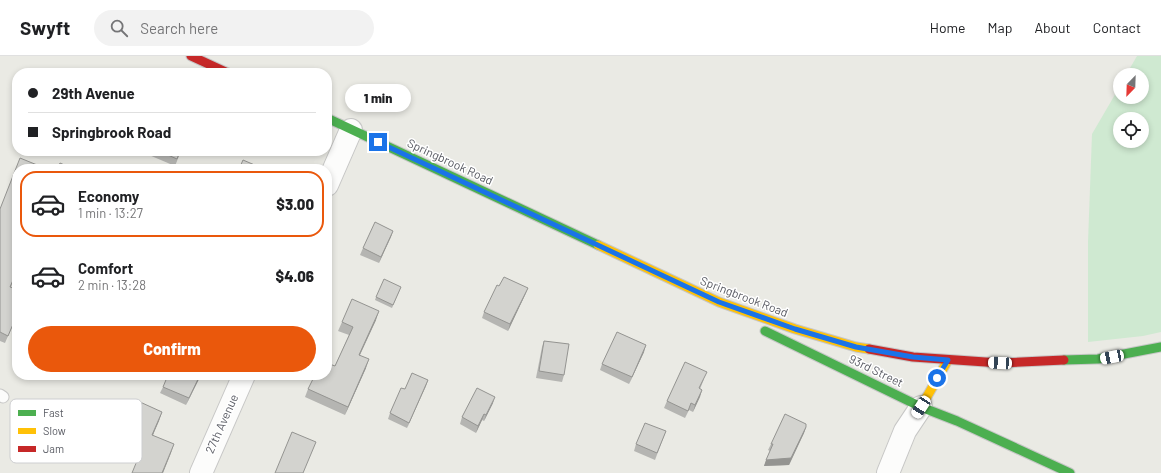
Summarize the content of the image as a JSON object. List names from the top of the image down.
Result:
{
  "streets": {
    "street": ["Springbrook Road", "93rd Street", "27th Avenue"]
  },
  "crossings": [
    ["Springbrook Road", "93rd Street"]
  ],
  "legend": ["Fast", "Slow", "Jam"],
  "north": "bottom left",
  "page": {
    "header": "Swyft",
    "search": "Search here",
    "nav": [
      "Home",
      "Map",
      "About",
      "Contact"
    ],
    "banner": ["29th Avenue", "Springbrook Road"],
    "bubble": "1 min",
    "list": [
      {
        "name": "Economy",
        "note": "1 min · 13:27",
        "value": "$3.00"
      },
      {
        "name": "Comfort",
        "note": "2 min · 13:28",
        "value": "$4.06"
      }
    ],
    "buttons": "Confirm"
  }
}
